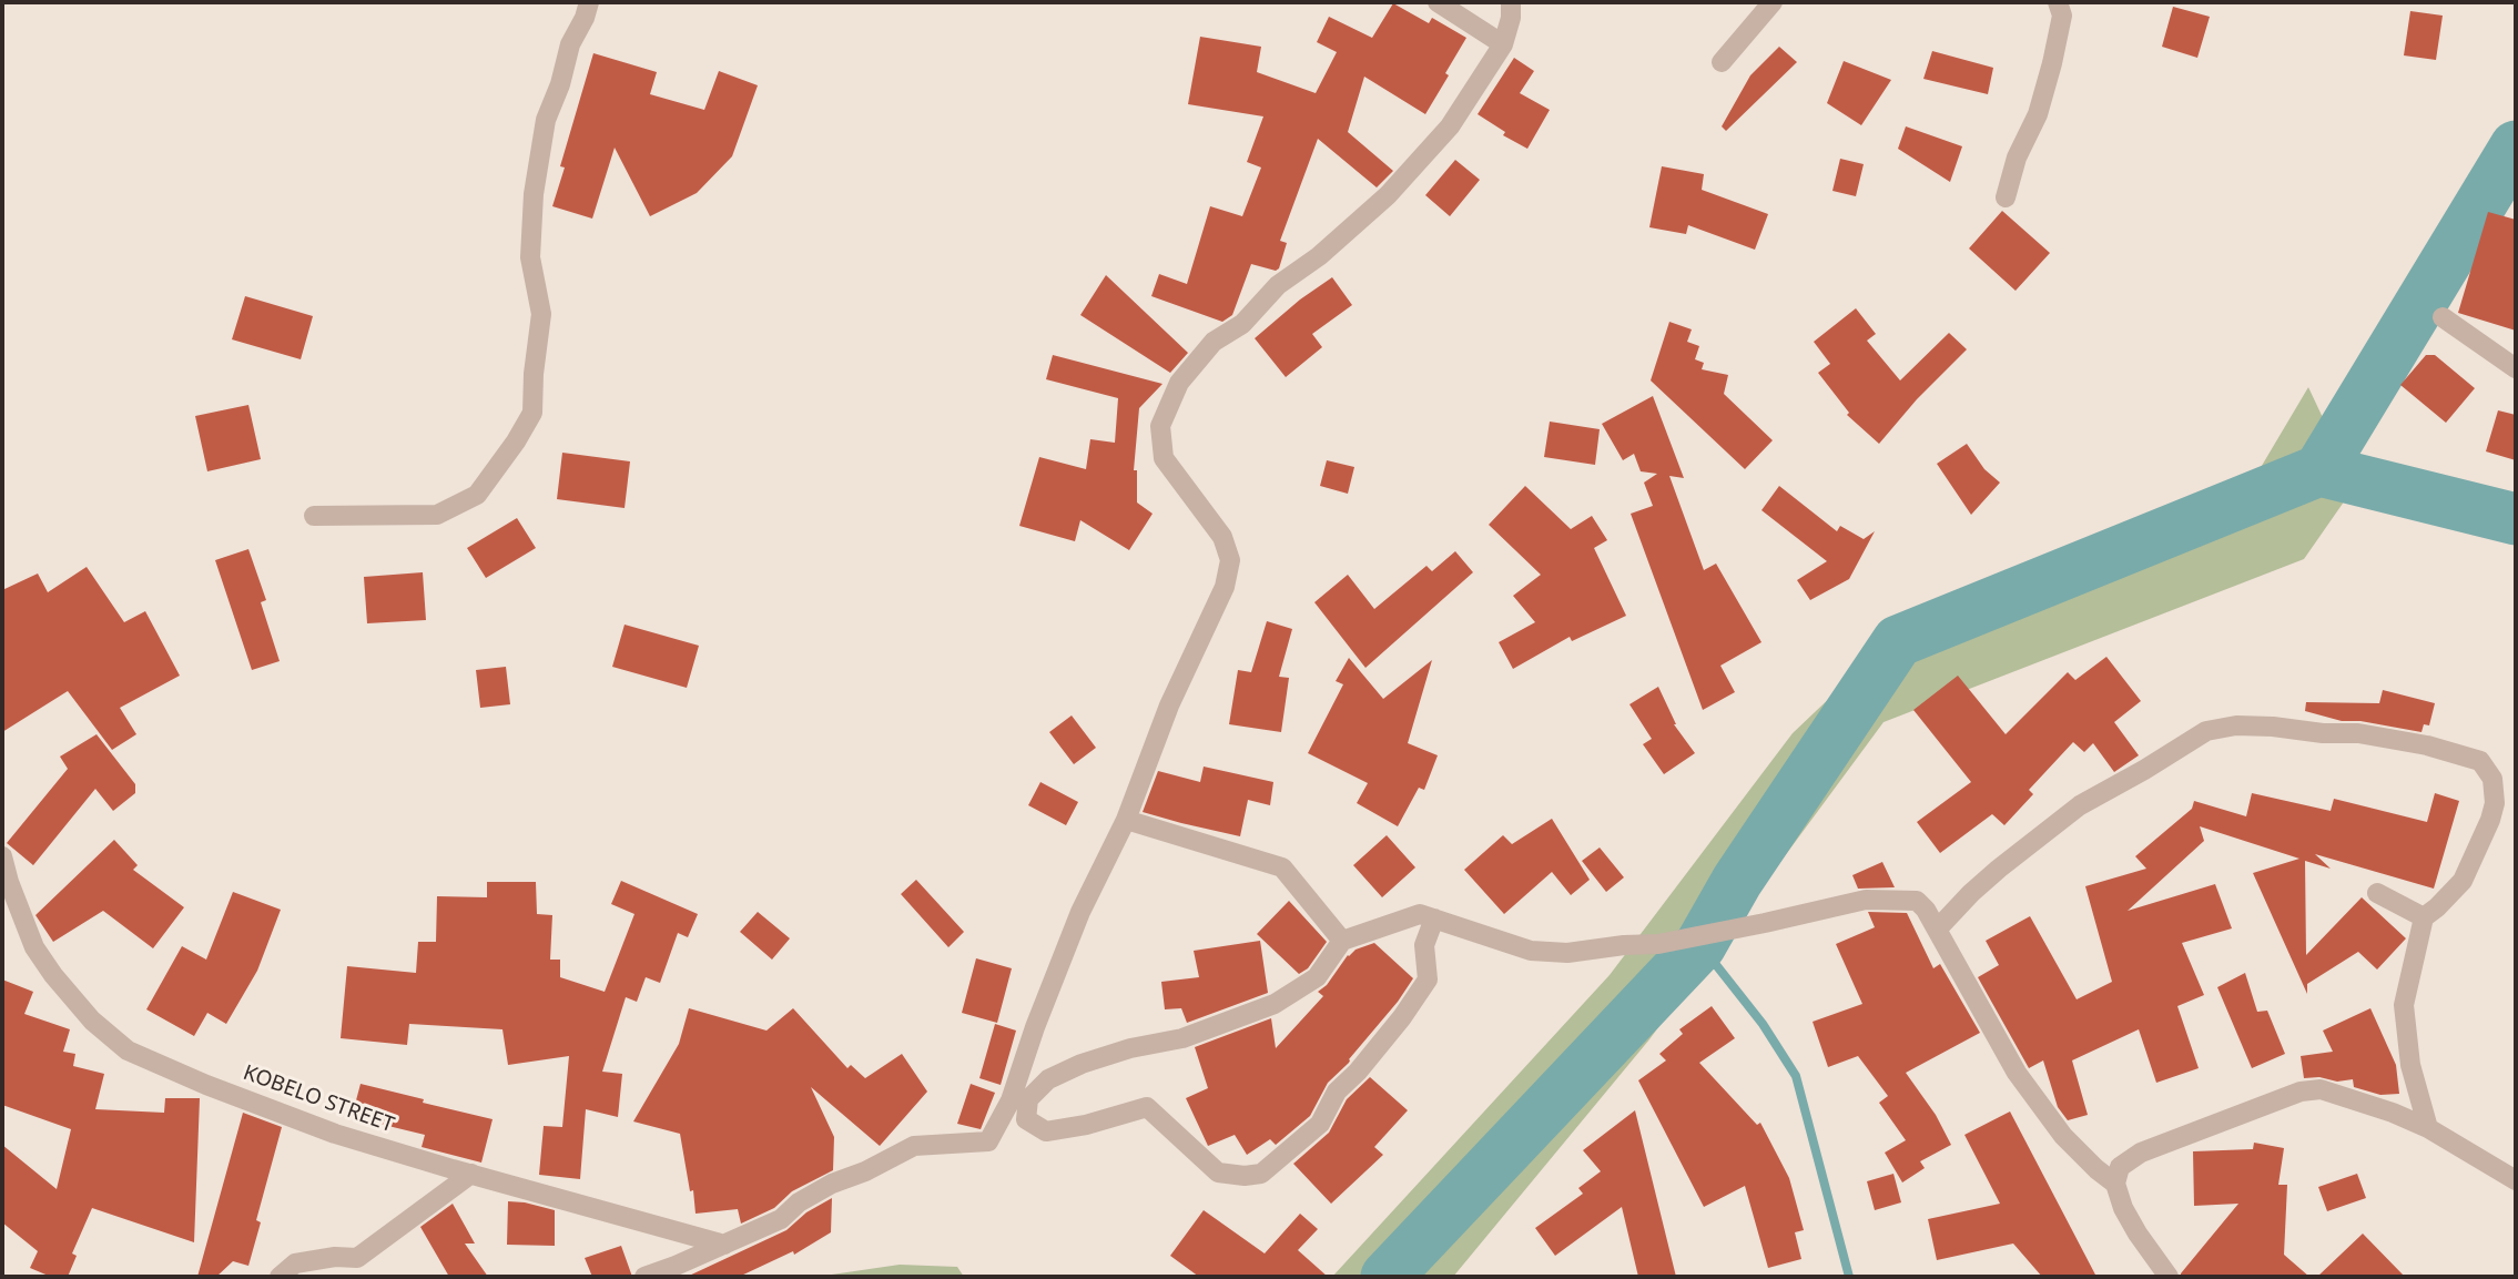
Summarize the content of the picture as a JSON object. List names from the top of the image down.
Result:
{
  "streets": {
    "street": ["KOBELO STREET"]
  }
}
